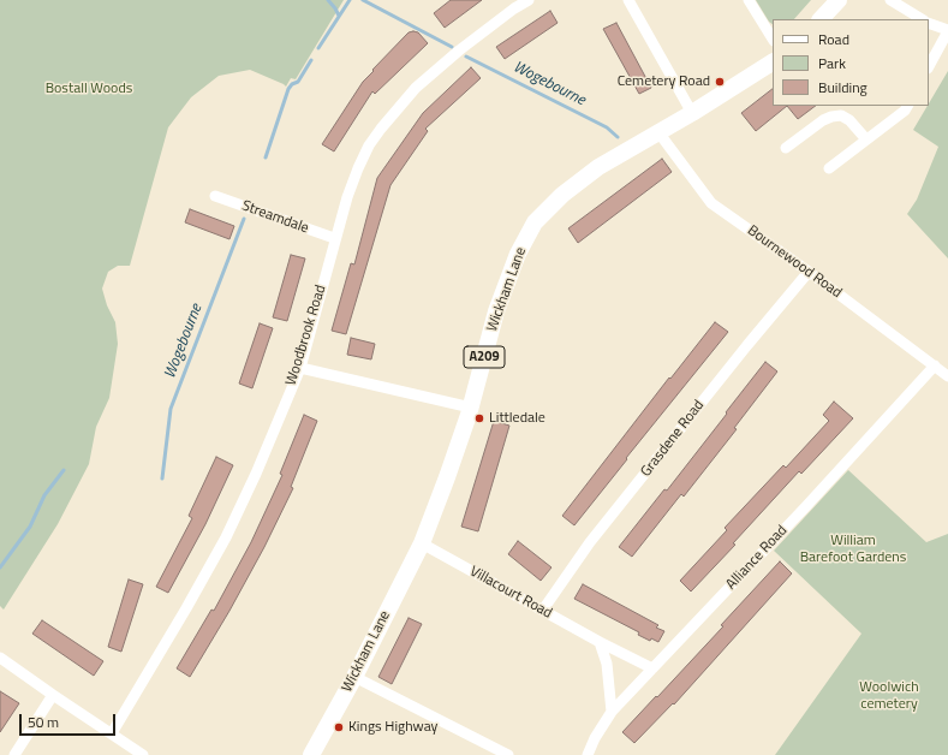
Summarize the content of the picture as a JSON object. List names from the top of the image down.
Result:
{
  "streets": {
    "main road": ["Wickham Lane", "A209"],
    "street": [
      "Streamdale",
      "Bournewood Road",
      "Woodbrook Road",
      "Grasdene Road",
      "Alliance Road",
      "Villacourt Road"
    ]
  },
  "crossings": [
    ["Streamdale", "Woodbrook Road"],
    ["Bournewood Road", "Wickham Lane"],
    ["Bournewood Road", "Grasdene Road"],
    ["Bournewood Road", "Alliance Road"],
    ["Wickham Lane", "Villacourt Road"],
    ["Grasdene Road", "Villacourt Road"],
    ["Alliance Road", "Villacourt Road"]
  ],
  "water": ["Wogebourne"],
  "parks": ["Bostall Woods", "William Barefoot Gardens", "Woolwich cemetery"],
  "places": ["Cemetery Road", "Littledale", "Kings Highway"],
  "legend": ["Road", "Park", "Building"],
  "scale_bar": "50 m"
}
